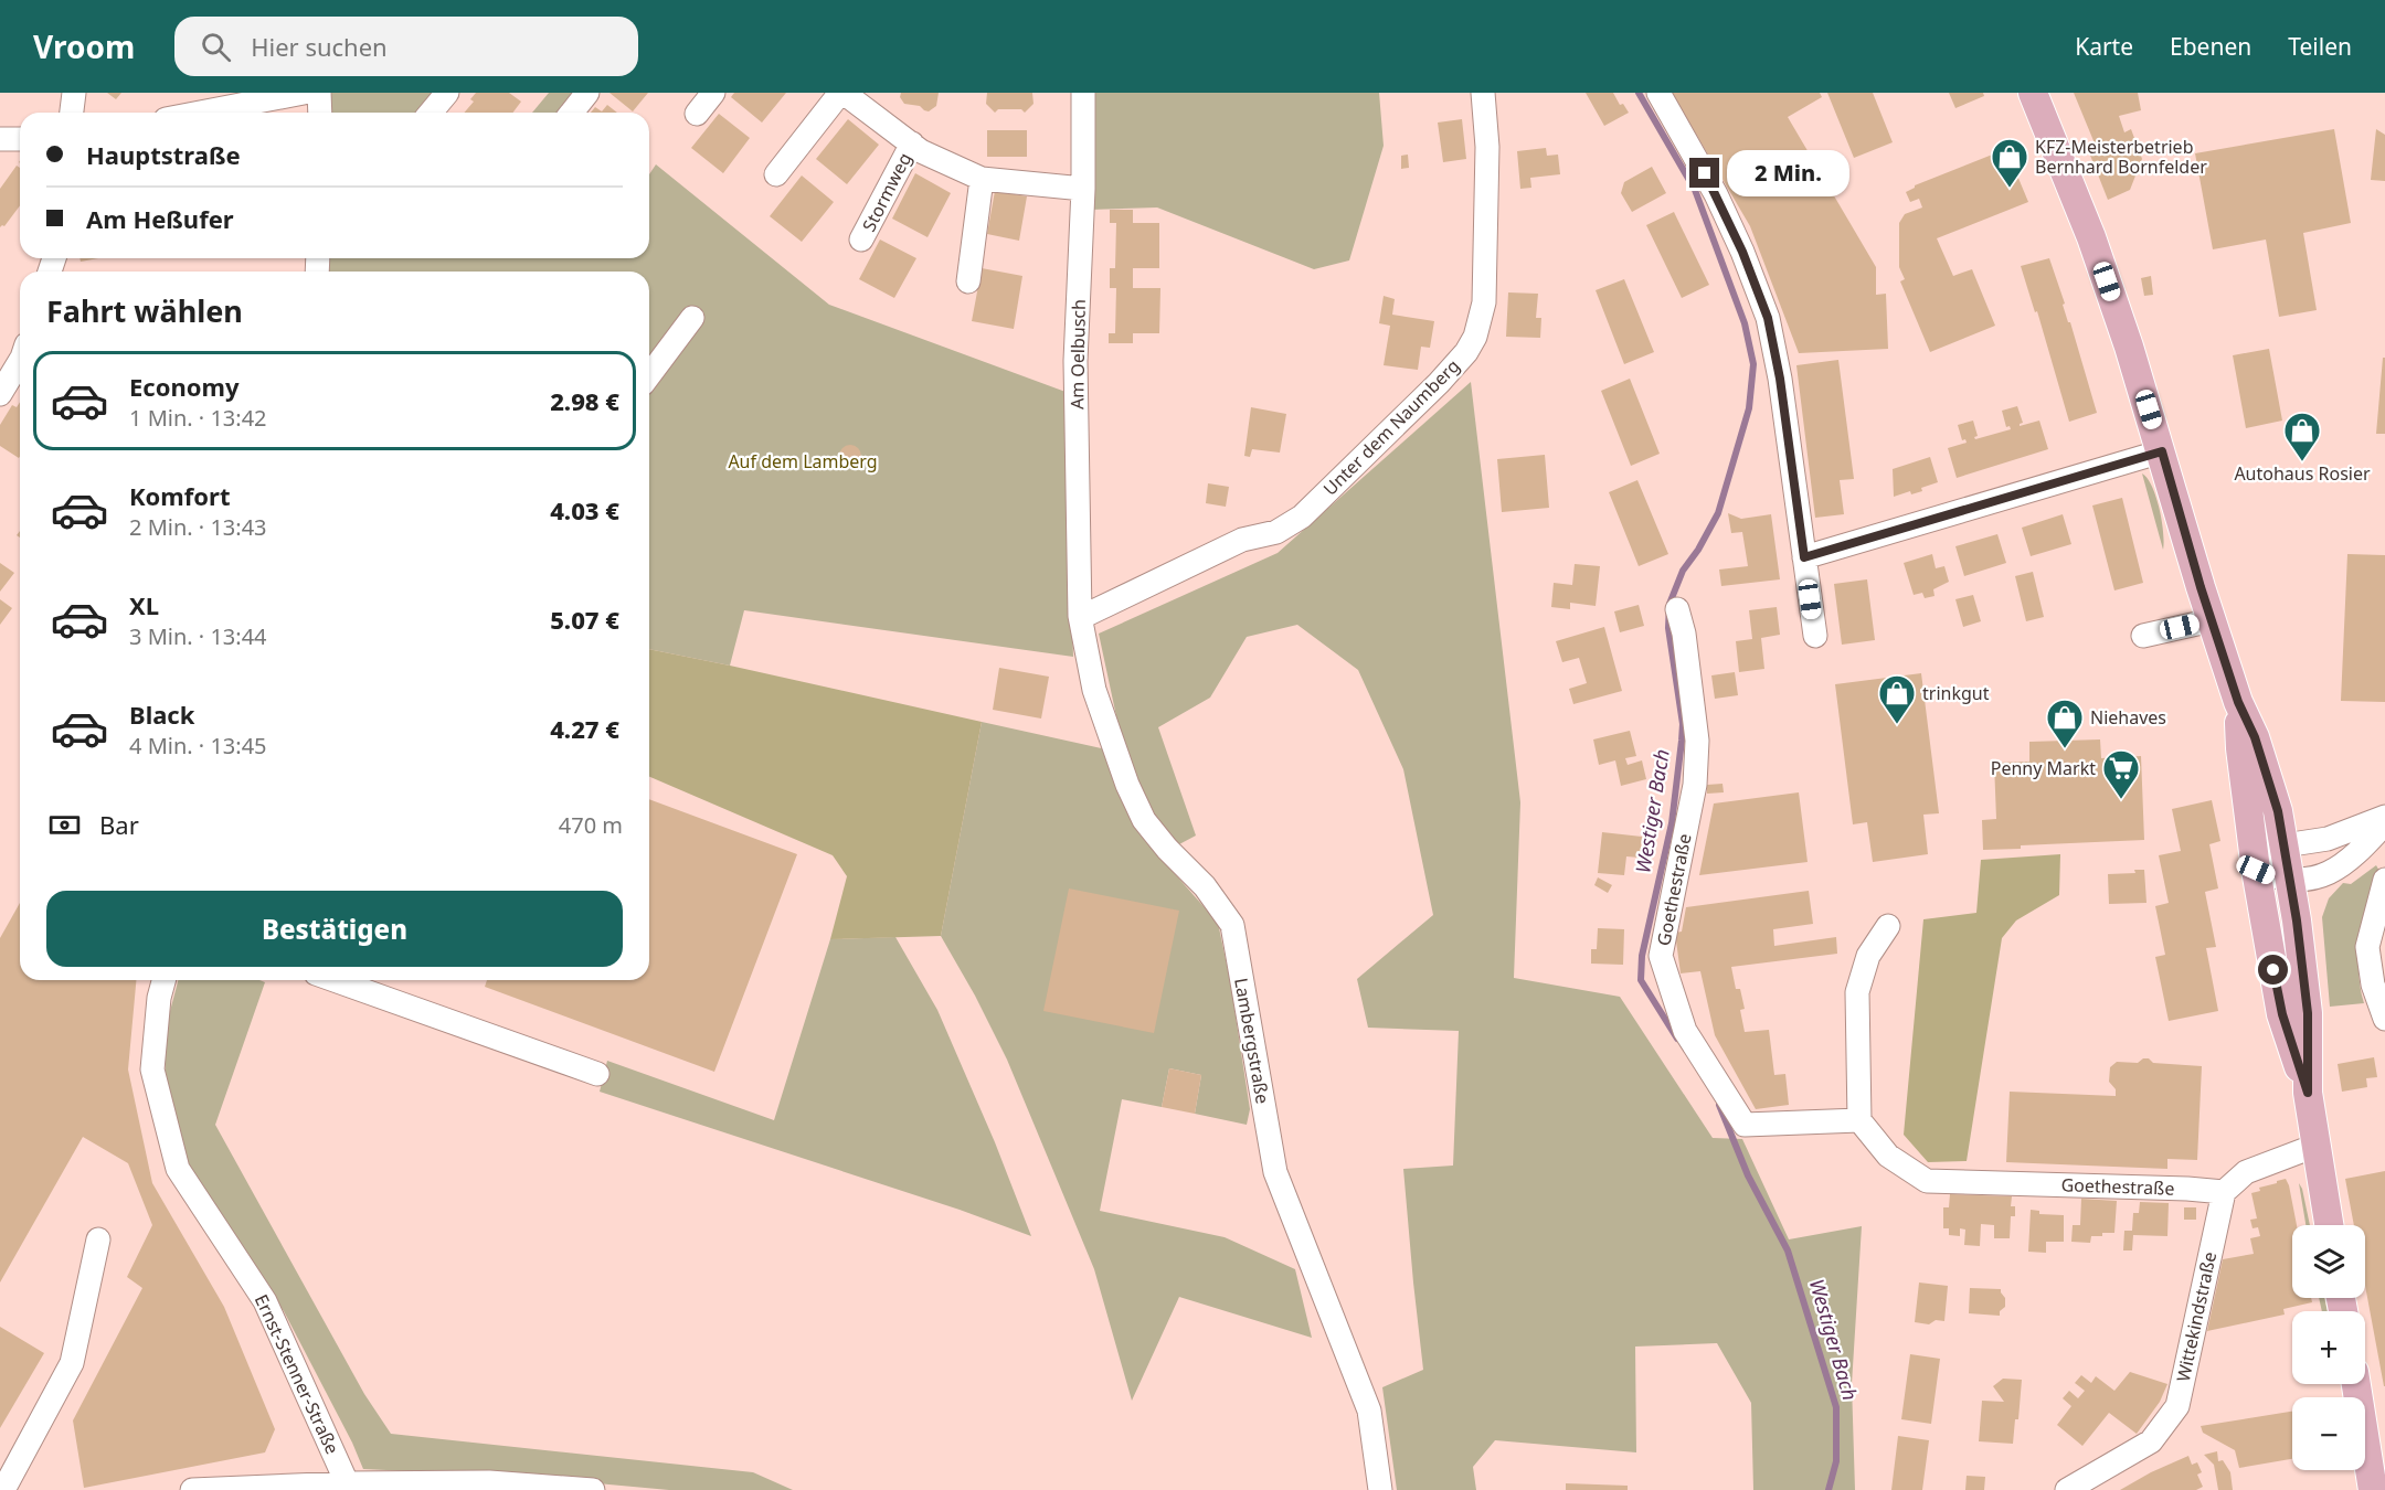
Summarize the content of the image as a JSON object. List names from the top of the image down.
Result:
{
  "streets": {
    "street": [
      "Stormweg",
      "Am Oelbusch",
      "Unter dem Naumberg",
      "Goethestraße",
      "Lambergstraße",
      "Wittekindstraße",
      "Ernst-Stenner-Straße"
    ]
  },
  "crossings": [
    ["Stormweg", "Am Oelbusch"],
    ["Am Oelbusch", "Unter dem Naumberg"],
    ["Am Oelbusch", "Lambergstraße"],
    ["Unter dem Naumberg", "Lambergstraße"],
    ["Goethestraße", "Wittekindstraße"]
  ],
  "water": ["Westiger Bach"],
  "parks": ["Auf dem Lamberg"],
  "places": {
    "shop": [
      "KFZ-Meisterbetrieb Bernhard Bornfelder",
      "Autohaus Rosier",
      "trinkgut",
      "Niehaves"
    ],
    "supermarket": ["Penny Markt"]
  },
  "page": {
    "header": "Vroom",
    "search": "Hier suchen",
    "nav": ["Karte", "Ebenen", "Teilen"],
    "banner": ["Hauptstraße", "Am Heßufer"],
    "bubble": "2 Min.",
    "heading": "Fahrt wählen",
    "list": [
      {
        "name": "Economy",
        "note": "1 Min. · 13:42",
        "value": "2.98 €"
      },
      {
        "name": "Komfort",
        "note": "2 Min. · 13:43",
        "value": "4.03 €"
      },
      {
        "name": "XL",
        "note": "3 Min. · 13:44",
        "value": "5.07 €"
      },
      {
        "name": "Black",
        "note": "4 Min. · 13:45",
        "value": "4.27 €"
      }
    ],
    "pay": ["Bar", "470 m"],
    "buttons": "Bestätigen",
    "map_buttons": ["+", "−"]
  }
}
